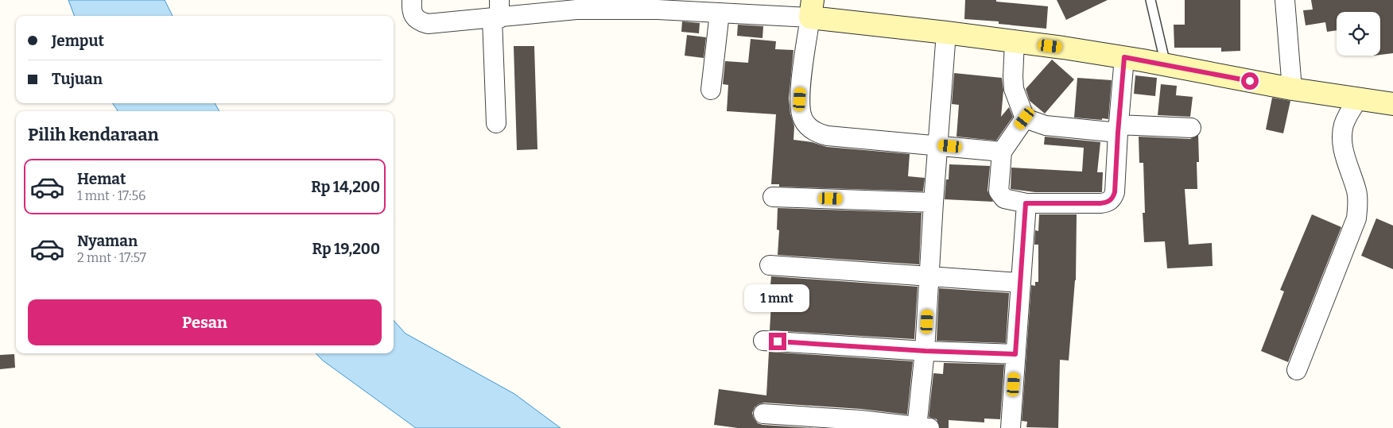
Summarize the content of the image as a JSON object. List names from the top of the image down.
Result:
{
  "page": {
    "banner": ["Jemput", "Tujuan"],
    "heading": "Pilih kendaraan",
    "list": [
      {
        "name": "Hemat",
        "note": "1 mnt · 17:56",
        "value": "Rp 14,200"
      },
      {
        "name": "Nyaman",
        "note": "2 mnt · 17:57",
        "value": "Rp 19,200"
      }
    ],
    "bubble": "1 mnt",
    "buttons": "Pesan"
  }
}
